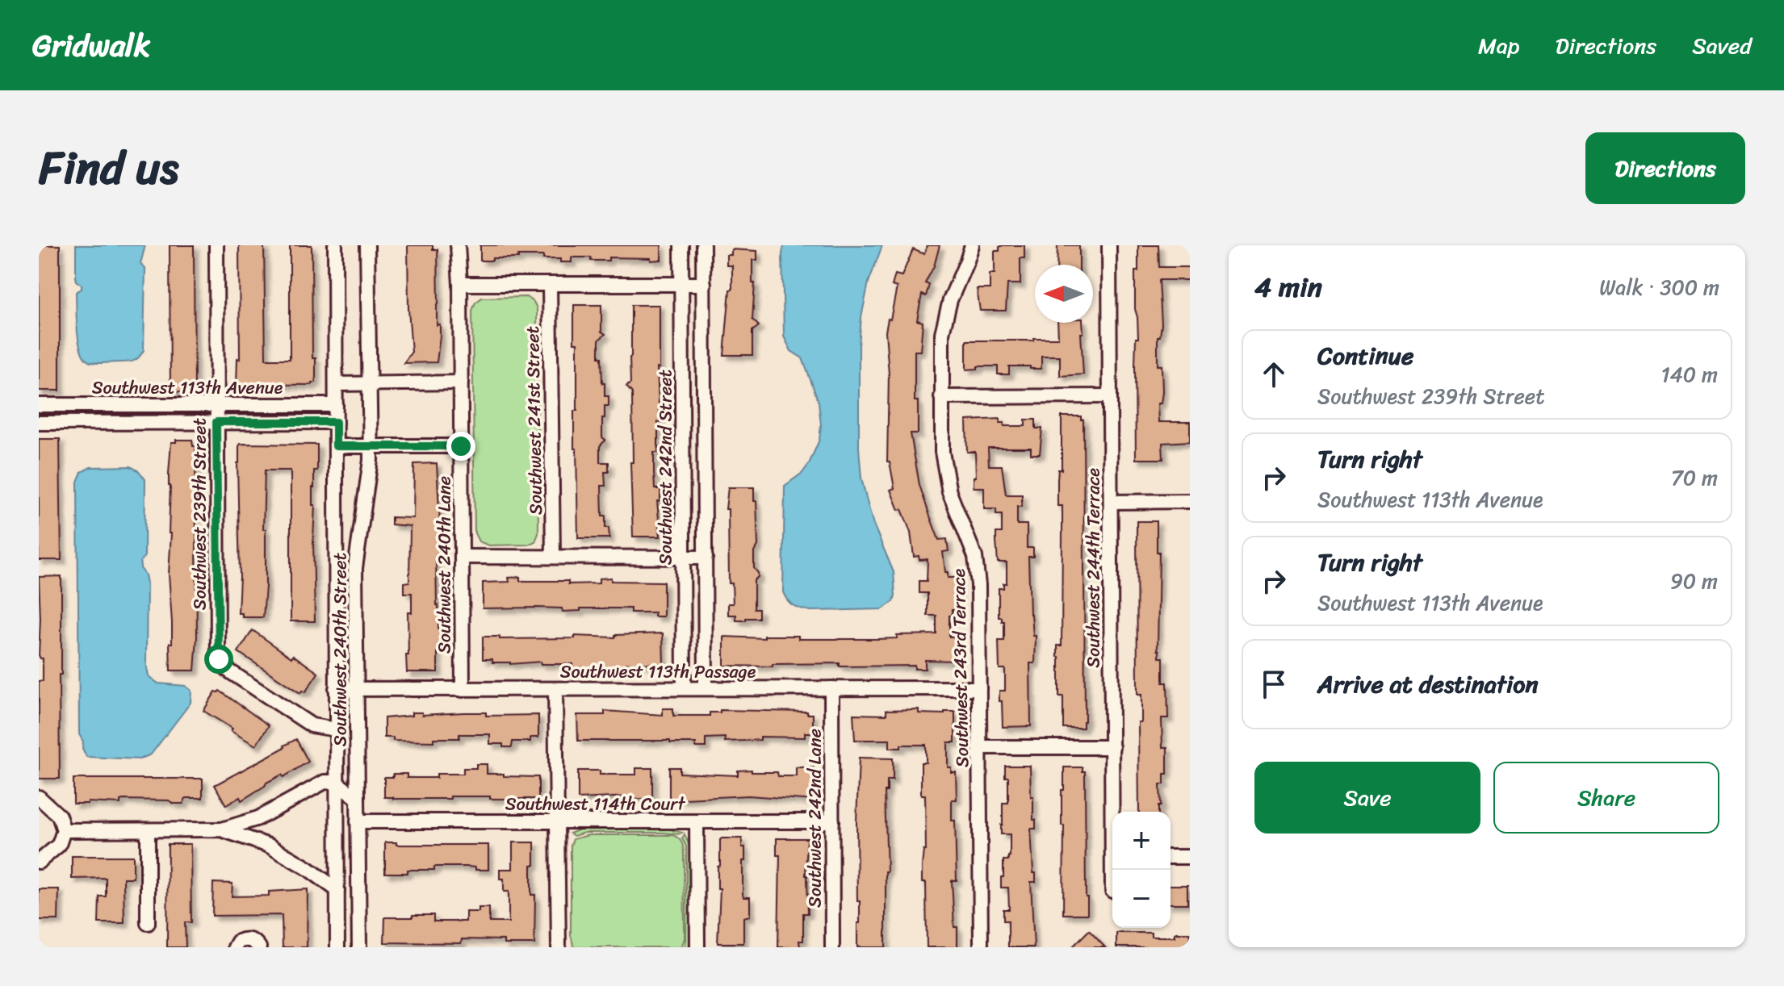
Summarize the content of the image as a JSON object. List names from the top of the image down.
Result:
{
  "streets": {
    "street": [
      "Southwest 113th Avenue",
      "Southwest 241st Street",
      "Southwest 242nd Street",
      "Southwest 239th Street",
      "Southwest 240th Lane",
      "Southwest 244th Terrace",
      "Southwest 240th Street",
      "Southwest 243rd Terrace",
      "Southwest 113th Passage",
      "Southwest 114th Court",
      "Southwest 242nd Lane"
    ]
  },
  "crossings": [
    ["Southwest 113th Avenue", "Southwest 239th Street"],
    ["Southwest 113th Avenue", "Southwest 240th Street"],
    ["Southwest 242nd Street", "Southwest 113th Passage"],
    ["Southwest 239th Street", "Southwest 240th Street"],
    ["Southwest 240th Lane", "Southwest 113th Passage"],
    ["Southwest 240th Street", "Southwest 113th Passage"],
    ["Southwest 240th Street", "Southwest 114th Court"],
    ["Southwest 243rd Terrace", "Southwest 113th Passage"],
    ["Southwest 113th Passage", "Southwest 242nd Lane"],
    ["Southwest 114th Court", "Southwest 242nd Lane"]
  ],
  "north": "left",
  "page": {
    "header": "Gridwalk",
    "nav": ["Map", "Directions", "Saved"],
    "title": "Find us",
    "buttons": [
      "Directions",
      ["Save", "Share"]
    ],
    "heading": ["4 min", "Walk · 300 m"],
    "list": [
      ["Continue", "Southwest 239th Street", "140 m"],
      ["Turn right", "Southwest 113th Avenue", "70 m"],
      ["Turn right", "Southwest 113th Avenue", "90 m"],
      "Arrive at destination"
    ],
    "map_buttons": ["+", "−"]
  }
}
